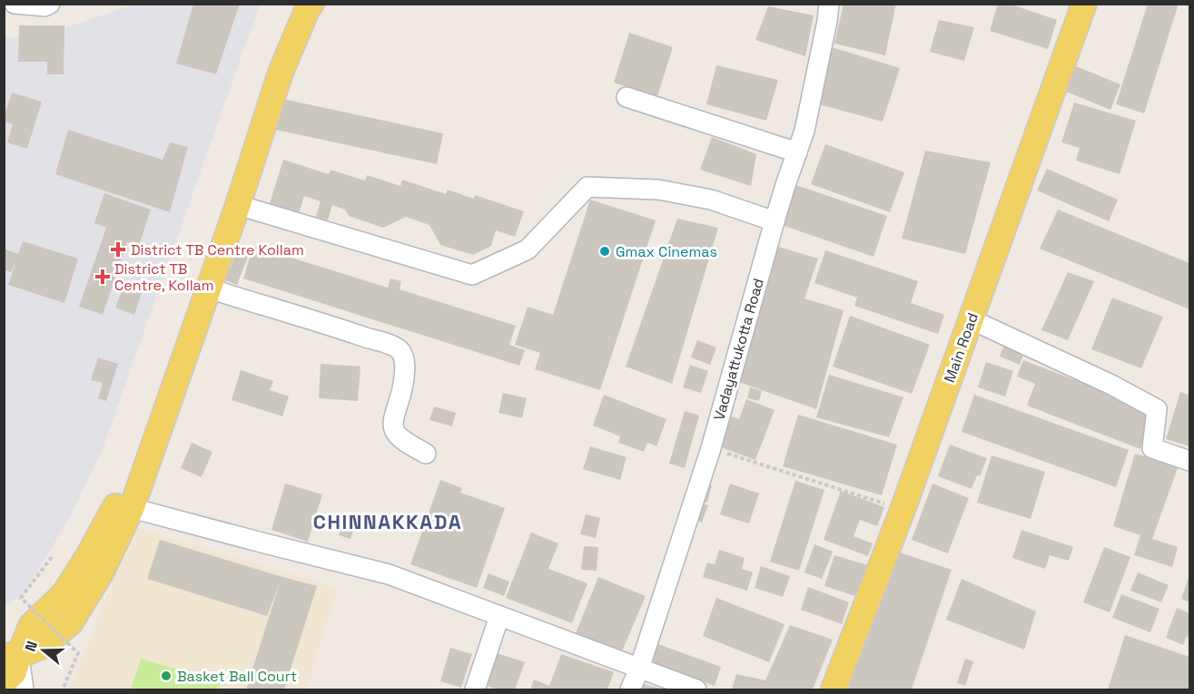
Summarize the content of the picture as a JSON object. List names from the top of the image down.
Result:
{
  "streets": {
    "main road": ["Main Road"],
    "street": ["Vadayattukotta Road"]
  },
  "districts": ["CHINNAKKADA"],
  "places": {
    "health": ["District TB Centre Kollam", "District TB Centre, Kollam"],
    "other": ["Gmax Cinemas", "Basket Ball Court"]
  },
  "north": "left"
}
